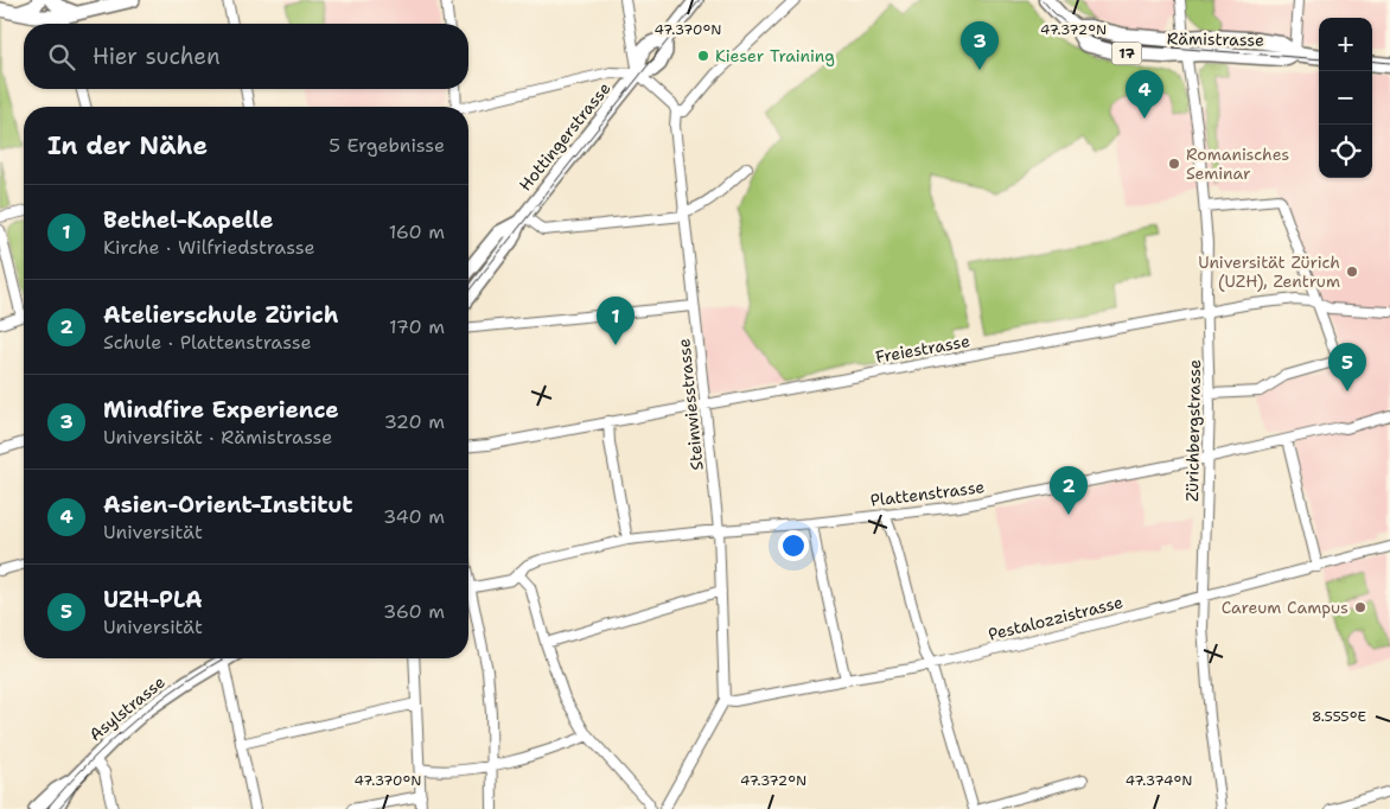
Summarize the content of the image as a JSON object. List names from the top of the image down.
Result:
{
  "streets": {
    "main road": [
      "Rämistrasse",
      "17",
      "Hottingerstrasse",
      "Asylstrasse"
    ],
    "street": [
      "Freiestrasse",
      "Steinwiesstrasse",
      "Zürichbergstrasse",
      "Plattenstrasse",
      "Pestalozzistrasse"
    ]
  },
  "crossings": [
    ["Rämistrasse", "Zürichbergstrasse"],
    ["Freiestrasse", "Steinwiesstrasse"],
    ["Freiestrasse", "Zürichbergstrasse"],
    ["Steinwiesstrasse", "Plattenstrasse"],
    ["Steinwiesstrasse", "Pestalozzistrasse"],
    ["Zürichbergstrasse", "Plattenstrasse"],
    ["Zürichbergstrasse", "Pestalozzistrasse"]
  ],
  "places": [
    "Kieser Training",
    "Romanisches Seminar",
    "Universität Zürich (UZH), Zentrum",
    "Careum Campus"
  ],
  "page": {
    "map_buttons": ["+", "−"],
    "pins": [
      "3",
      "4",
      "1",
      "5",
      "2"
    ],
    "search": "Hier suchen",
    "heading": ["In der Nähe", "5 Ergebnisse"],
    "list": [
      {
        "mark": "1",
        "name": "Bethel-Kapelle",
        "note": "Kirche · Wilfriedstrasse",
        "value": "160 m"
      },
      {
        "mark": "2",
        "name": "Atelierschule Zürich",
        "note": "Schule · Plattenstrasse",
        "value": "170 m"
      },
      {
        "mark": "3",
        "name": "Mindfire Experience",
        "note": "Universität · Rämistrasse",
        "value": "320 m"
      },
      {
        "mark": "4",
        "name": "Asien-Orient-Institut",
        "note": "Universität",
        "value": "340 m"
      },
      {
        "mark": "5",
        "name": "UZH-PLA",
        "note": "Universität",
        "value": "360 m"
      }
    ]
  },
  "coordinates": [
    "47.370°N",
    "47.372°N",
    "8.555°E",
    "47.374°N"
  ]
}
